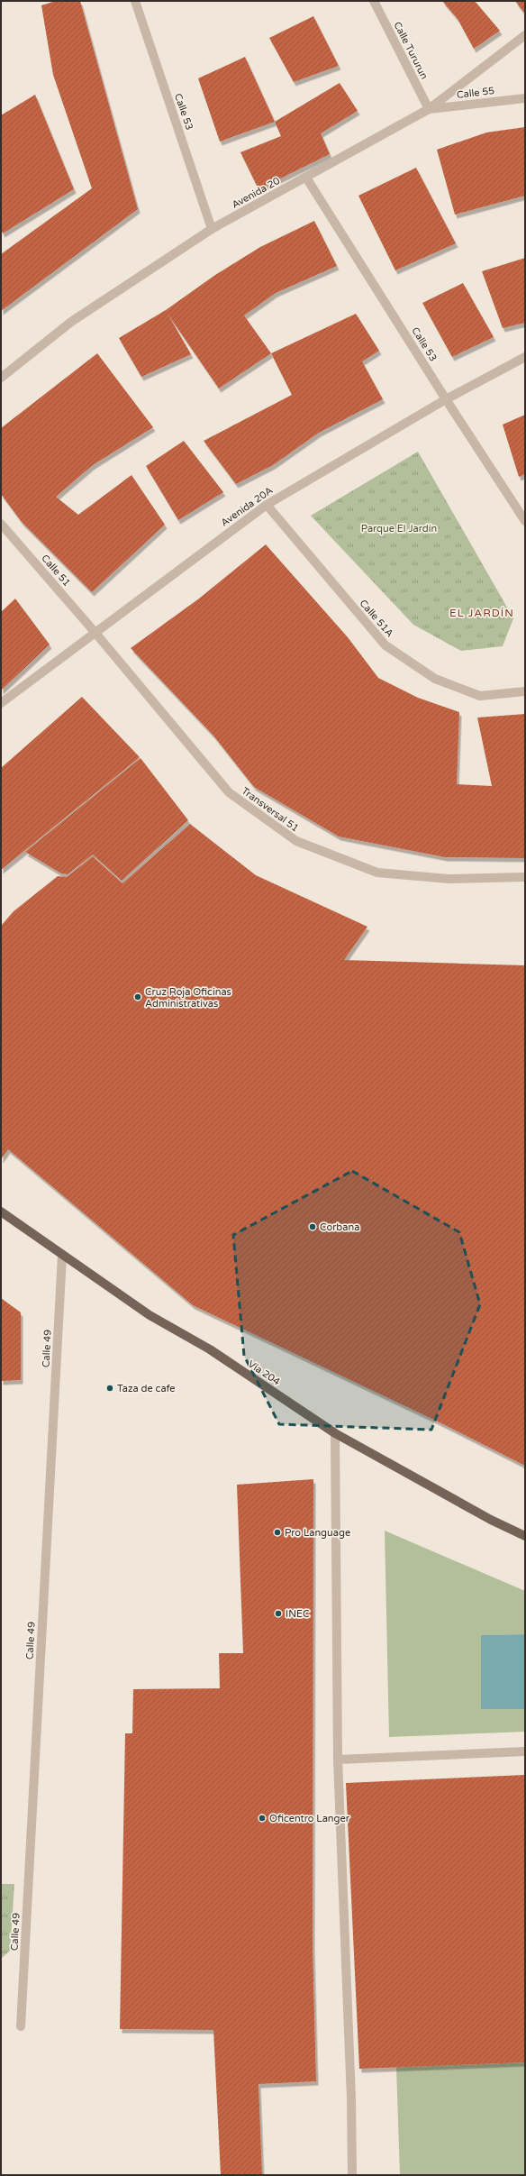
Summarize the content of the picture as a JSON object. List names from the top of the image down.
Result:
{
  "streets": {
    "main road": ["Vía 204"],
    "street": [
      "Calle Tururun",
      "Calle 55",
      "Calle 53",
      "Avenida 20",
      "Avenida 20A",
      "Calle 51",
      "Calle 51A",
      "Transversal 51",
      "Calle 49"
    ]
  },
  "crossings": [
    ["Calle Tururun", "Calle 55"],
    ["Calle Tururun", "Avenida 20"],
    ["Calle 55", "Avenida 20"],
    ["Calle 53", "Avenida 20"],
    ["Calle 53", "Avenida 20A"],
    ["Avenida 20A", "Calle 51"],
    ["Avenida 20A", "Calle 51A"],
    ["Avenida 20A", "Transversal 51"],
    ["Calle 51", "Transversal 51"],
    ["Calle 49", "Vía 204"]
  ],
  "districts": ["EL JARDÍN"],
  "parks": ["Parque El Jardín"],
  "places": [
    "Cruz Roja Oficinas Administrativas",
    "Corbana",
    "Taza de cafe",
    "Pro Language",
    "INEC",
    "Oficentro Langer"
  ]
}
